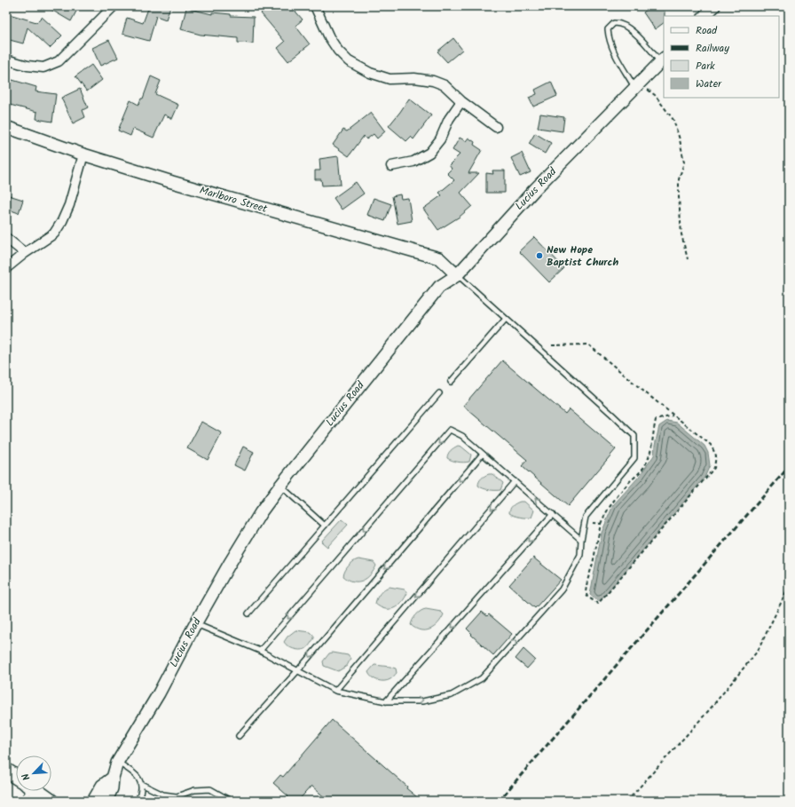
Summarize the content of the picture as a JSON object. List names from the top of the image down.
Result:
{
  "streets": {
    "street": ["Lucius Road", "Marlboro Street"]
  },
  "crossings": [
    ["Lucius Road", "Marlboro Street"]
  ],
  "places": ["New Hope Baptist Church"],
  "legend": [
    "Road",
    "Railway",
    "Park",
    "Water"
  ],
  "north": "bottom left"
}
